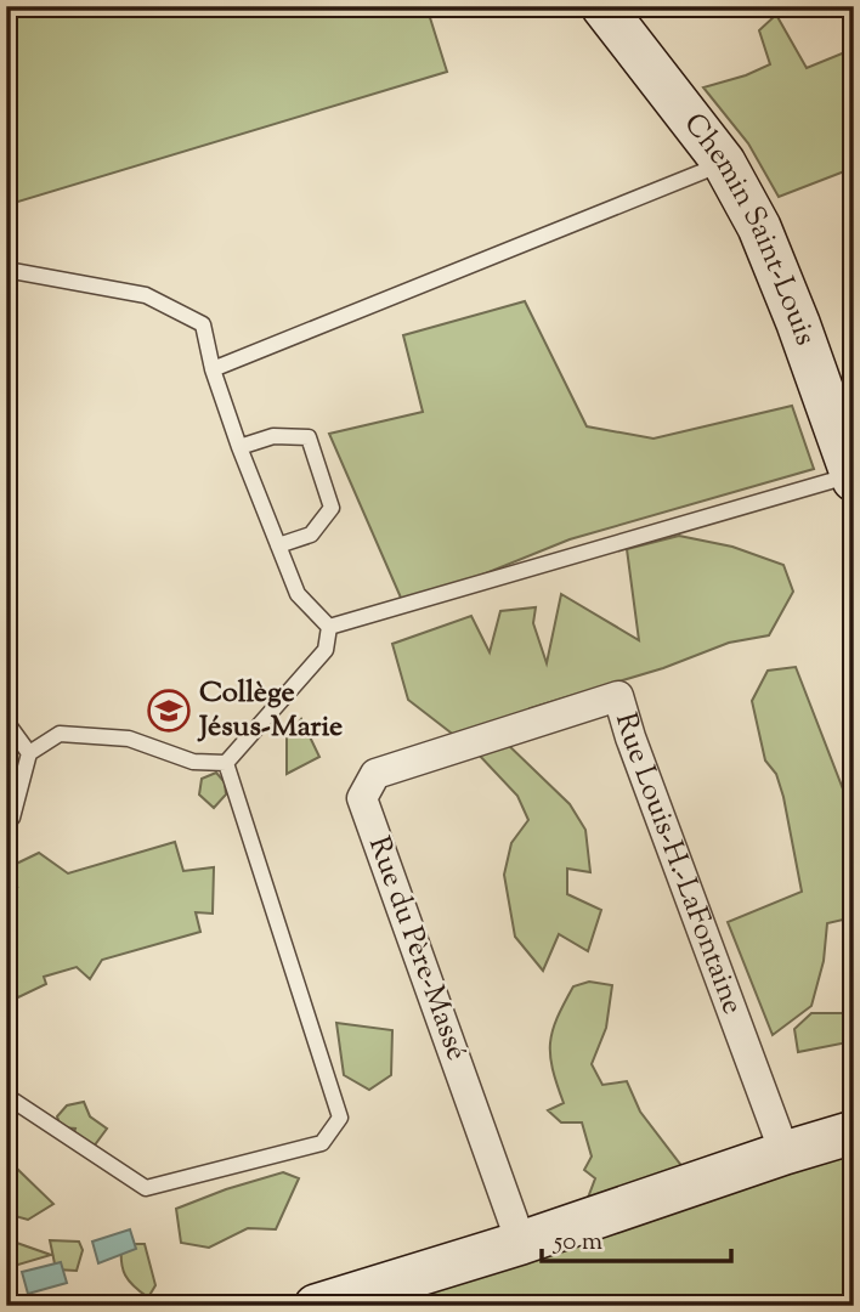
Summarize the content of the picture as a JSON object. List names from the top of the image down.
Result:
{
  "streets": {
    "street": ["Chemin Saint-Louis", "Rue Louis-H.-LaFontaine", "Rue du Père-Massé"]
  },
  "crossings": [
    ["Rue Louis-H.-LaFontaine", "Rue du Père-Massé"]
  ],
  "places": {
    "school or university": ["Collège Jésus-Marie"]
  },
  "scale_bar": "50 m"
}
